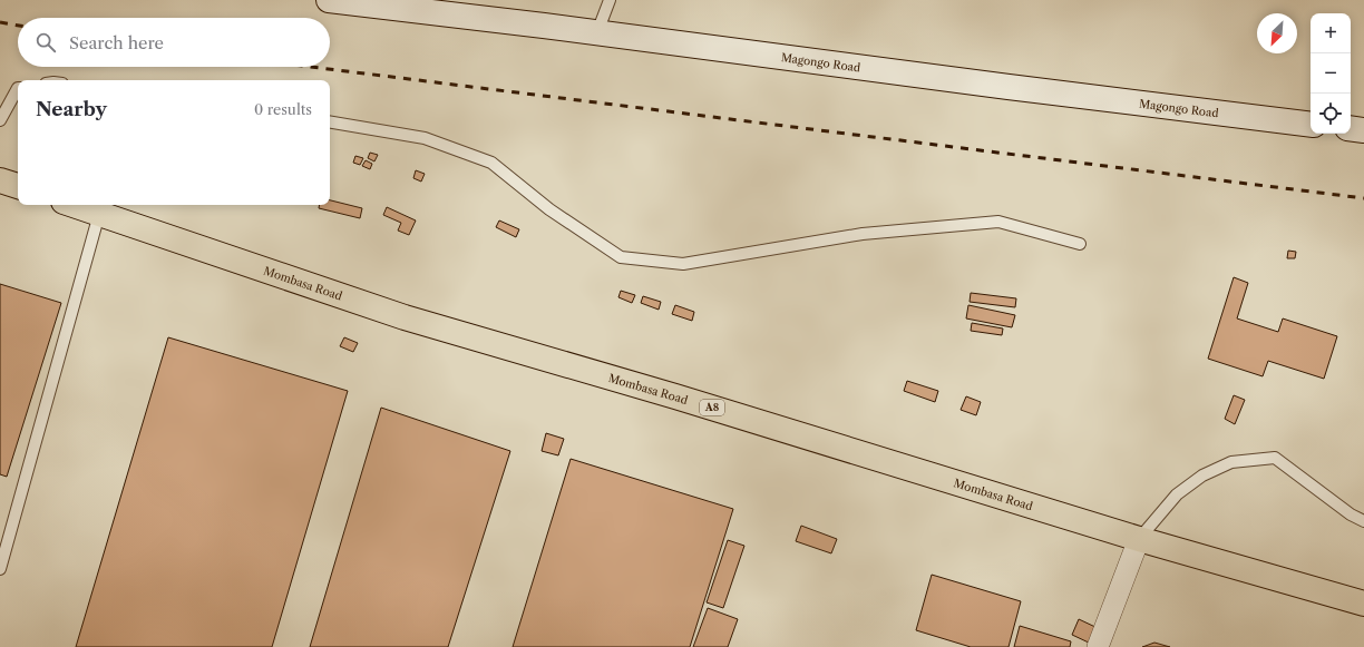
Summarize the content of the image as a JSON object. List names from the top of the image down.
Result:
{
  "streets": {
    "highway": ["Mombasa Road", "A8"],
    "street": ["Magongo Road"]
  },
  "north": "bottom left",
  "page": {
    "map_buttons": ["+", "−"],
    "search": "Search here",
    "heading": ["Nearby", "0 results"]
  }
}
